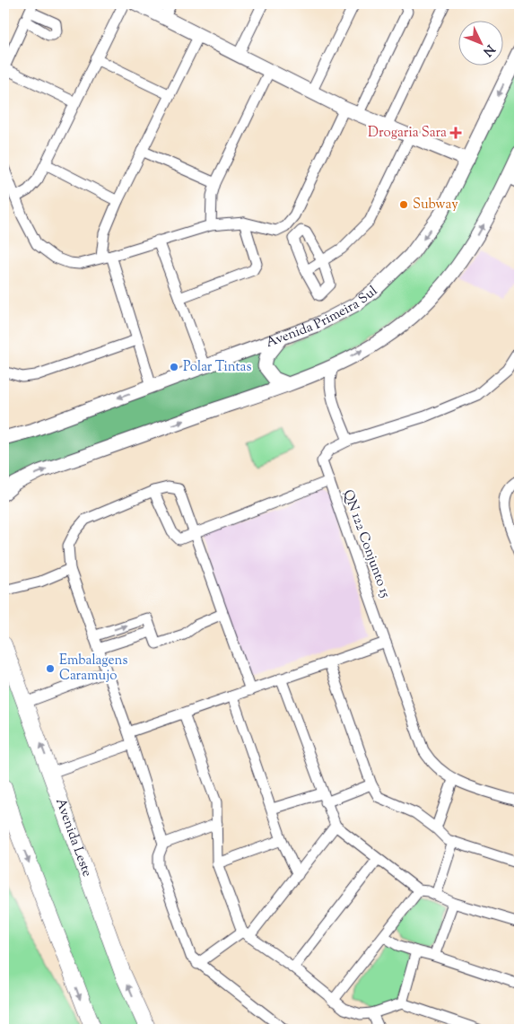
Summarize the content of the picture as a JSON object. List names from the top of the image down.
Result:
{
  "streets": {
    "main road": ["Avenida Primeira Sul", "Avenida Leste"],
    "street": ["QN 122 Conjunto 15"]
  },
  "places": {
    "health": ["Drogaria Sara"],
    "other": ["Subway", "Polar Tintas", "Embalagens Caramujo"]
  },
  "north": "bottom right"
}
